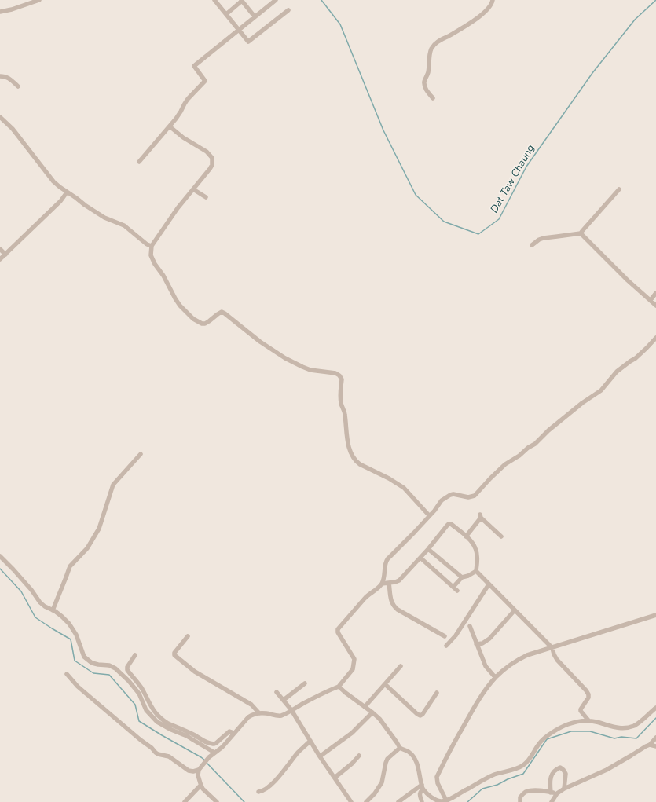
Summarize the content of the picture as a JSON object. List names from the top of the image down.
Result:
{
  "water": ["Dat Taw Chaung"]
}
